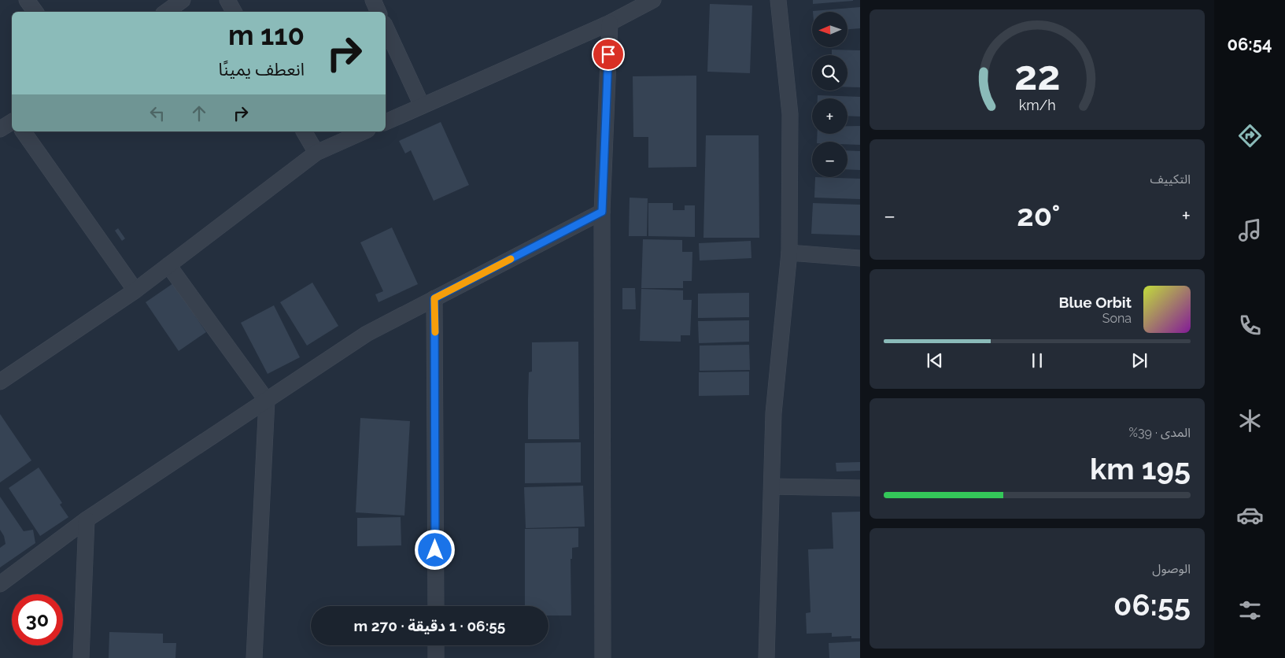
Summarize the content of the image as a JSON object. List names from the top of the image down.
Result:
{
  "north": "left",
  "page": {
    "tabs": "06:54",
    "map_buttons": ["+", "−"],
    "turn": ["110 m", "انعطف يمينًا"],
    "tile": [
      "التكييف",
      ["المدى · 39%", "195 km"],
      ["الوصول", "06:55"]
    ],
    "heat": ["−", "20°", "+"],
    "song": ["Blue Orbit", "Sona"],
    "limit": "30",
    "trip": "06:55 · 1 دقيقة · 270 m",
    "gauge": ["22", "km/h"]
  }
}
